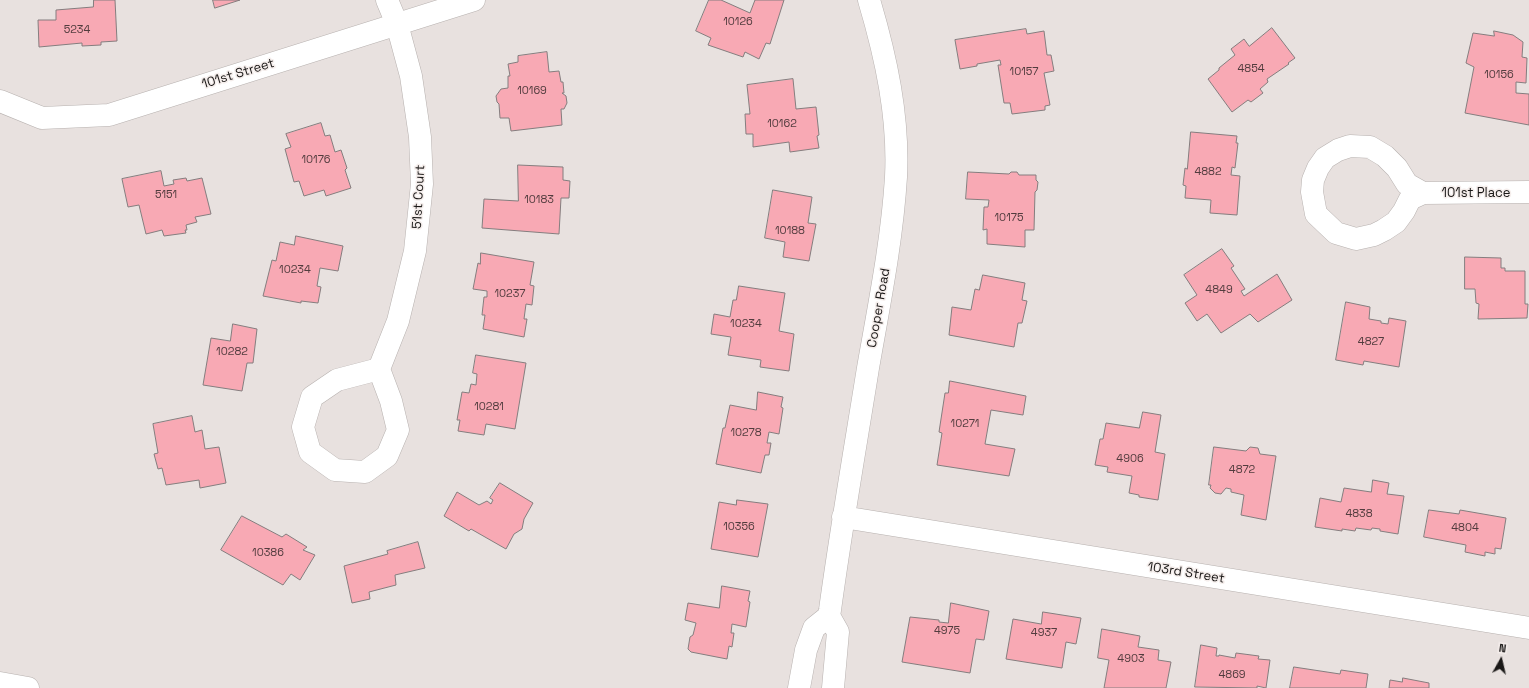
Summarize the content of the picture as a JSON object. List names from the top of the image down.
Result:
{
  "streets": {
    "street": [
      "101st Street",
      "101st Place",
      "51st Court",
      "Cooper Road",
      "103rd Street"
    ]
  },
  "crossings": [
    ["101st Street", "51st Court"],
    ["Cooper Road", "103rd Street"]
  ],
  "house_numbers": [
    "10126",
    "5234",
    "4854",
    "10157",
    "10156",
    "10169",
    "10162",
    "10176",
    "4882",
    "5151",
    "10183",
    "10175",
    "10188",
    "10234",
    "4849",
    "10237",
    "10234",
    "4827",
    "10282",
    "10281",
    "10271",
    "10278",
    "4906",
    "4872",
    "4838",
    "10356",
    "4804",
    "10386",
    "4975",
    "4937",
    "4903",
    "4869"
  ],
  "north": "top"
}
